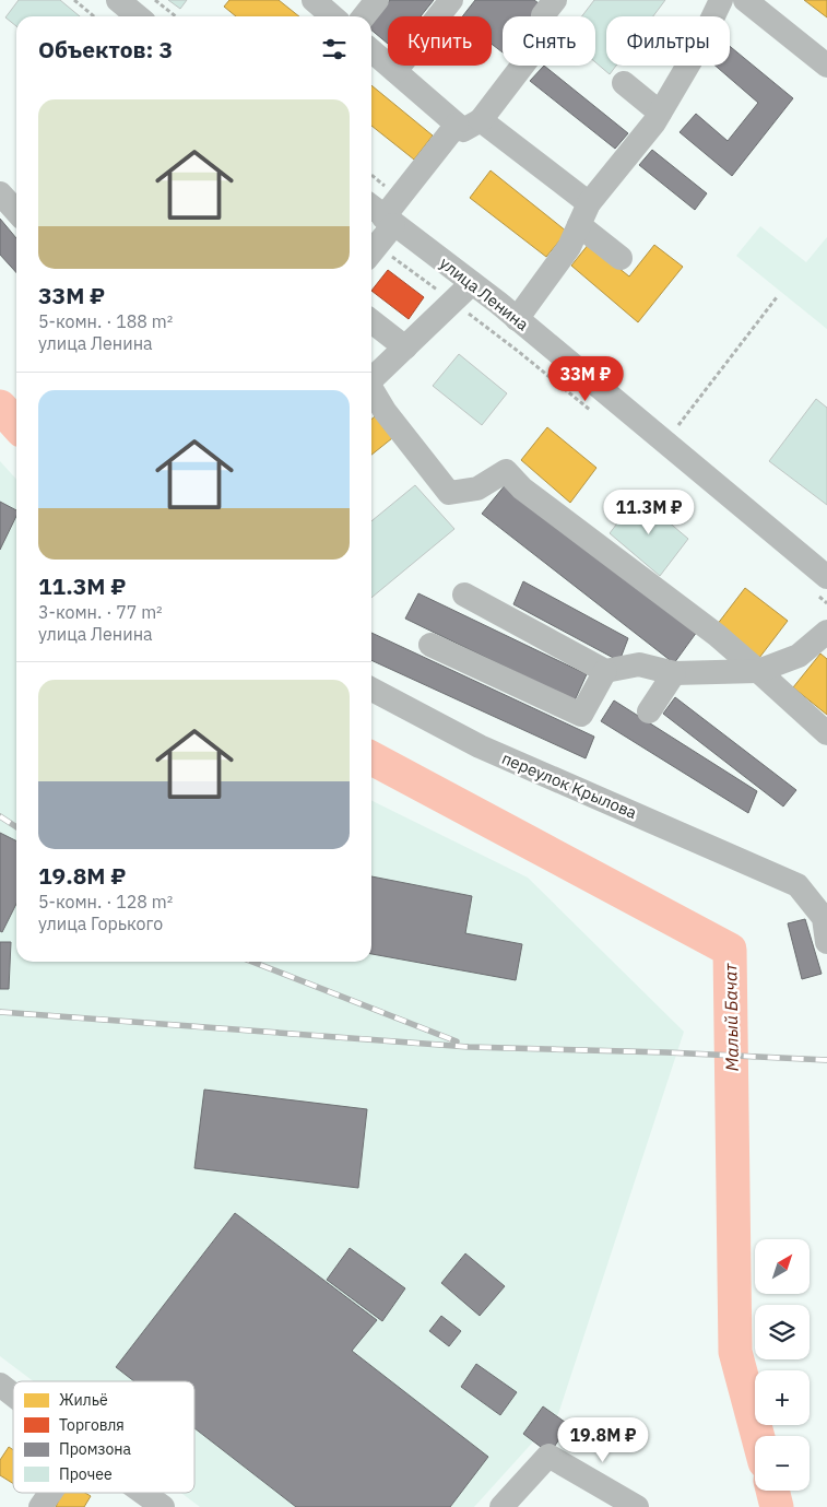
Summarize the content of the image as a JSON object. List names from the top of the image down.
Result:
{
  "streets": {
    "street": ["улица Ленина", "переулок Крылова"]
  },
  "water": ["Малый Бачат"],
  "legend": [
    "Жильё",
    "Торговля",
    "Промзона",
    "Прочее"
  ],
  "north": "top right",
  "page": {
    "chip": ["Купить", "Снять", "Фильтры"],
    "heading": "Объектов: 3",
    "list": [
      {
        "name": "33M ₽",
        "note": "5-комн. · 188 m² · улица Ленина"
      },
      {
        "name": "11.3M ₽",
        "note": "3-комн. · 77 m² · улица Ленина"
      },
      {
        "name": "19.8M ₽",
        "note": "5-комн. · 128 m² · улица Горького"
      }
    ],
    "price": ["33M ₽", "11.3M ₽", "19.8M ₽"],
    "map_buttons": ["+", "−"]
  }
}
